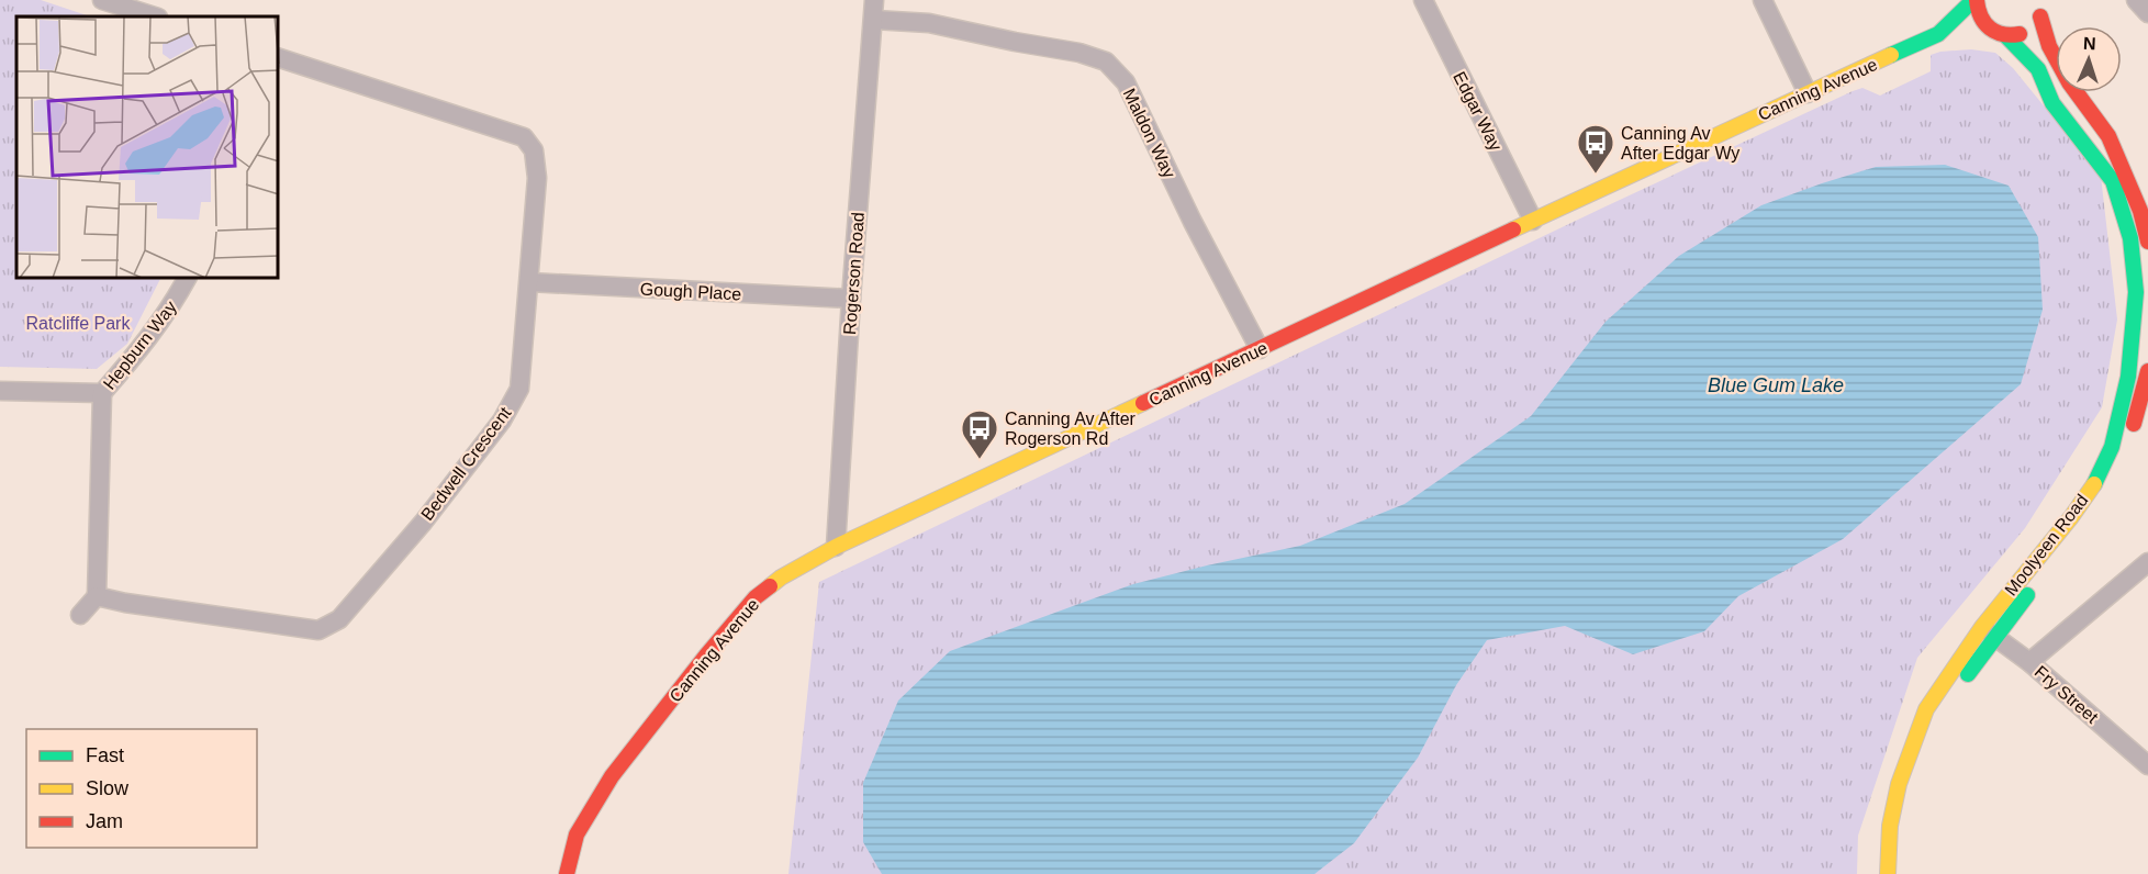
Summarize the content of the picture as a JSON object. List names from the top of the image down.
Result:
{
  "streets": {
    "main road": ["Canning Avenue", "Moolyeen Road"],
    "street": [
      "Edgar Way",
      "Maldon Way",
      "Rogerson Road",
      "Gough Place",
      "Hepburn Way",
      "Bedwell Crescent",
      "Fry Street"
    ]
  },
  "crossings": [
    ["Canning Avenue", "Edgar Way"],
    ["Canning Avenue", "Maldon Way"],
    ["Canning Avenue", "Rogerson Road"],
    ["Canning Avenue", "Moolyeen Road"],
    ["Maldon Way", "Rogerson Road"],
    ["Rogerson Road", "Gough Place"],
    ["Gough Place", "Bedwell Crescent"],
    ["Moolyeen Road", "Fry Street"]
  ],
  "water": ["Blue Gum Lake"],
  "parks": ["Ratcliffe Park"],
  "places": {
    "bus stop": ["Canning Av After Edgar Wy", "Canning Av After Rogerson Rd"]
  },
  "legend": ["Fast", "Slow", "Jam"],
  "north": "top"
}
